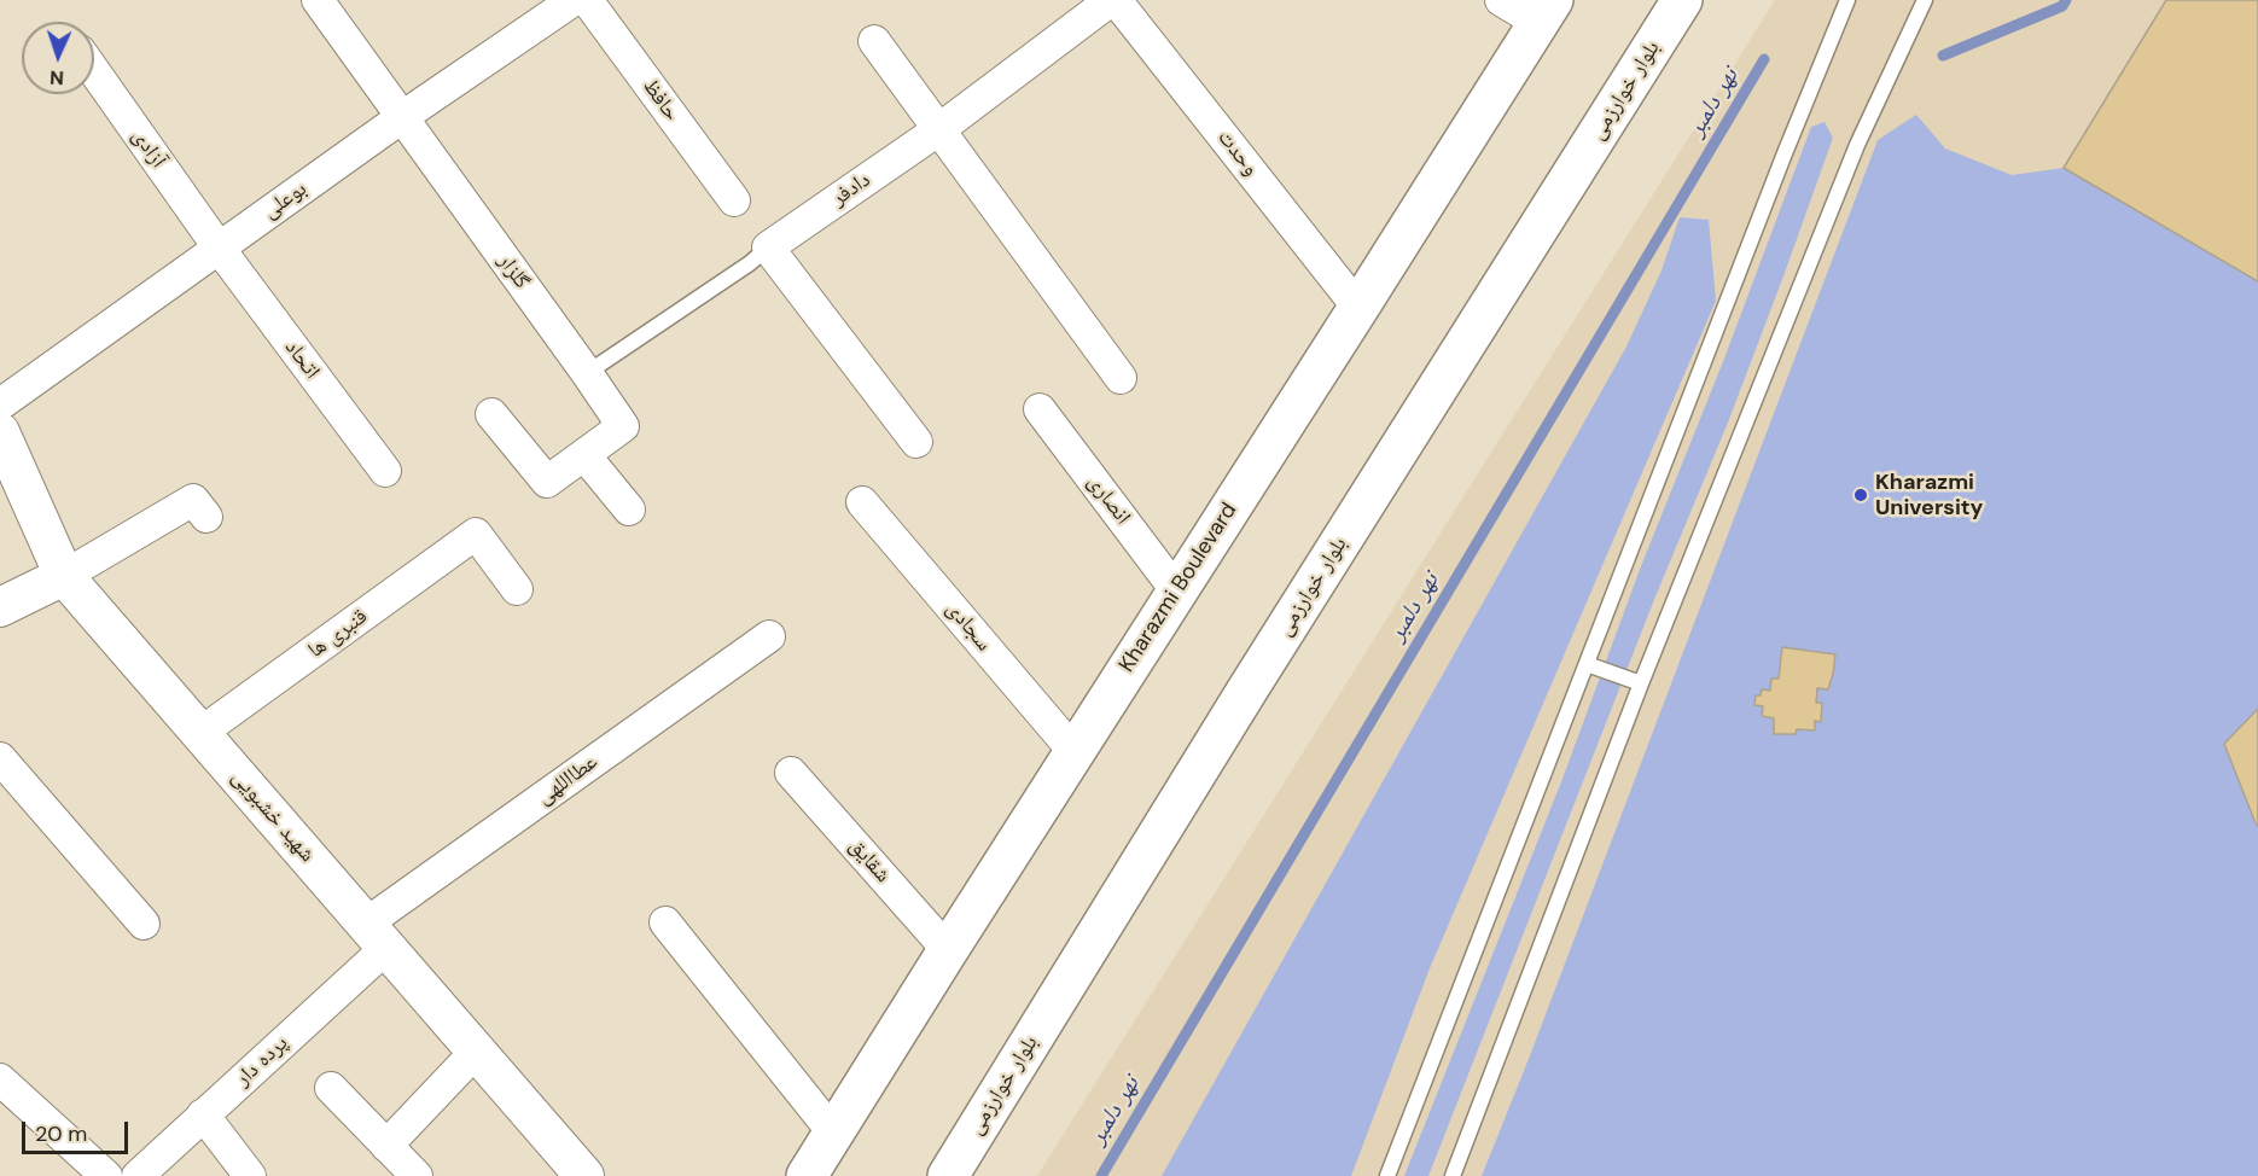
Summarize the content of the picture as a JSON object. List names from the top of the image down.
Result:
{
  "streets": {
    "main road": ["بلوار خوارزمی", "Kharazmi Boulevard"],
    "street": [
      "حافظ",
      "آزادی",
      "وحدت",
      "دادفر",
      "بوعلی",
      "گلزار",
      "اتحاد",
      "انصاری",
      "سجادی",
      "قنبری ها",
      "عطااللهی",
      "شهید خشبویی",
      "شقایق",
      "پرده دار"
    ]
  },
  "crossings": [
    ["آزادی", "بوعلی"],
    ["آزادی", "اتحاد"],
    ["وحدت", "دادفر"],
    ["وحدت", "Kharazmi Boulevard"],
    ["دادفر", "گلزار"],
    ["بوعلی", "گلزار"],
    ["بوعلی", "اتحاد"],
    ["انصاری", "Kharazmi Boulevard"],
    ["Kharazmi Boulevard", "سجادی"],
    ["Kharazmi Boulevard", "شقایق"],
    ["قنبری ها", "شهید خشبویی"],
    ["عطااللهی", "شهید خشبویی"],
    ["عطااللهی", "پرده دار"],
    ["شهید خشبویی", "پرده دار"]
  ],
  "water": ["نهر دلمبر"],
  "places": ["Kharazmi University"],
  "scale_bar": "20 m",
  "north": "bottom"
}
